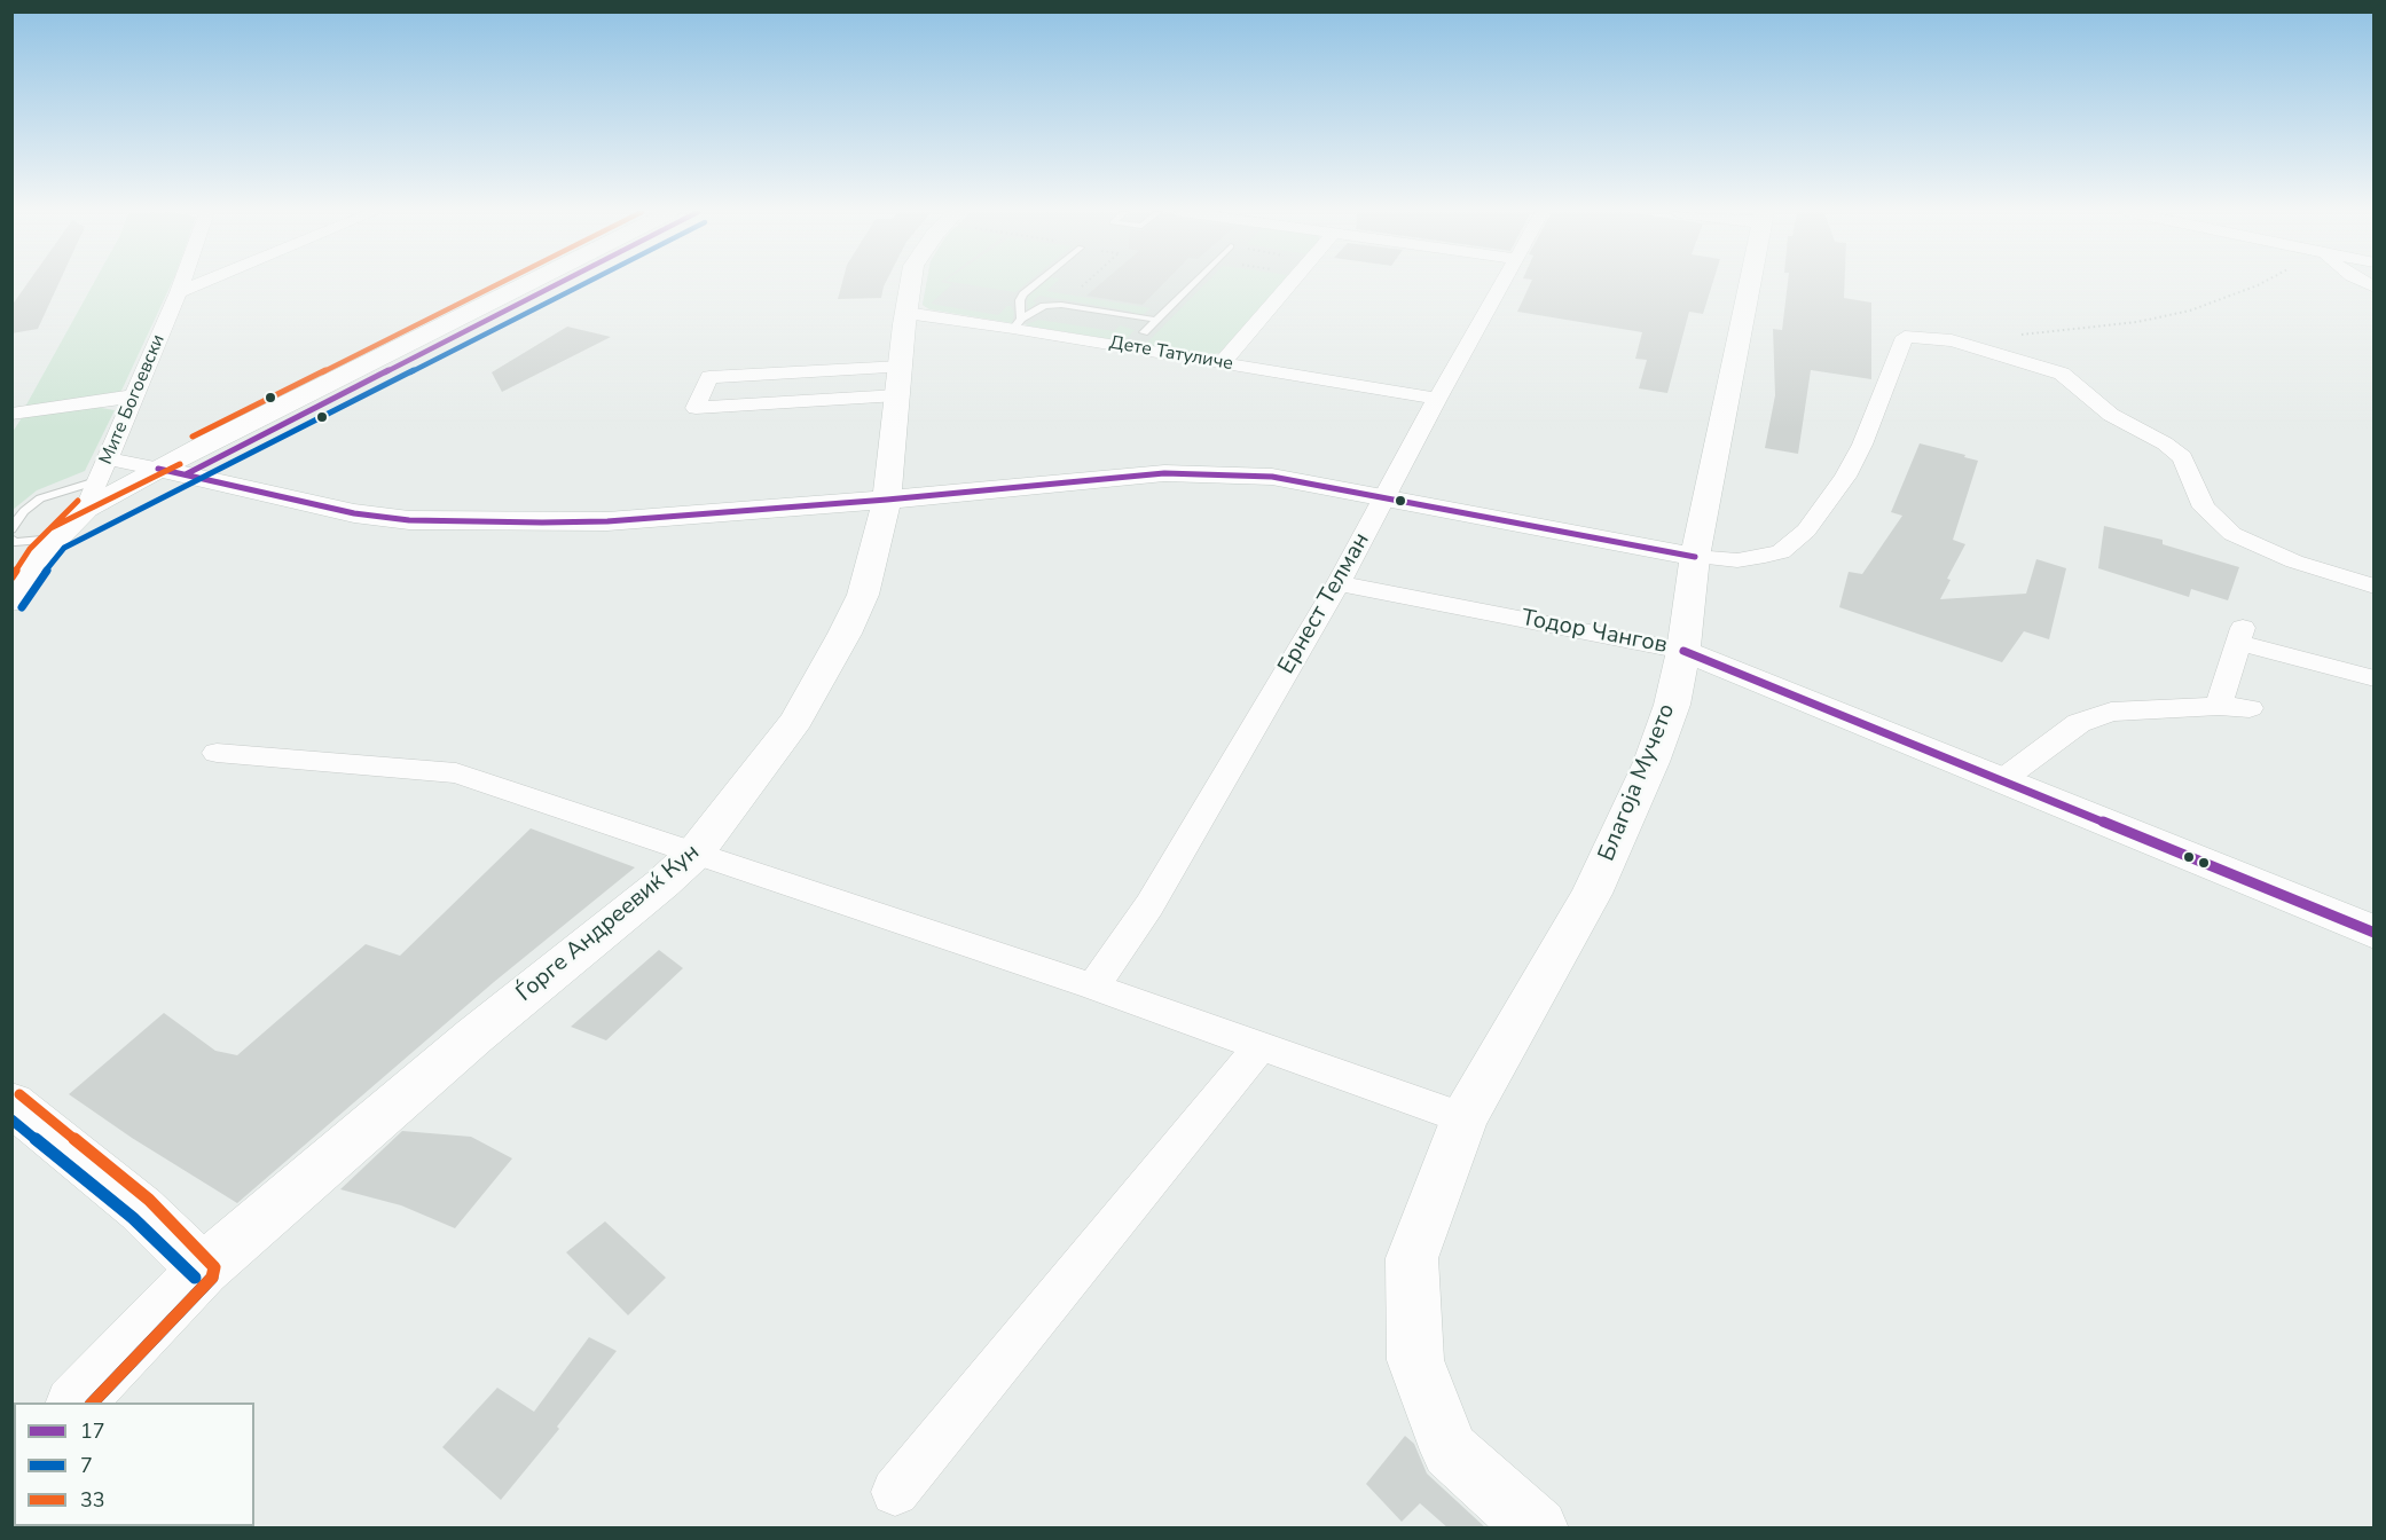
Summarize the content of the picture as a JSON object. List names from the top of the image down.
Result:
{
  "streets": {
    "street": [
      "Дете Татуличе",
      "Мите Богоевски",
      "Ернест Телман",
      "Тодор Чангов",
      "Благоја Мучето",
      "Ѓорге Андреевиќ Кун"
    ]
  },
  "crossings": [
    ["Дете Татуличе", "Ернест Телман"],
    ["Дете Татуличе", "Ѓорге Андреевиќ Кун"],
    ["Ернест Телман", "Тодор Чангов"],
    ["Тодор Чангов", "Благоја Мучето"]
  ],
  "lines": ["transit line 17", "transit line 7", "transit line 33"],
  "legend": ["17", "7", "33"]
}
